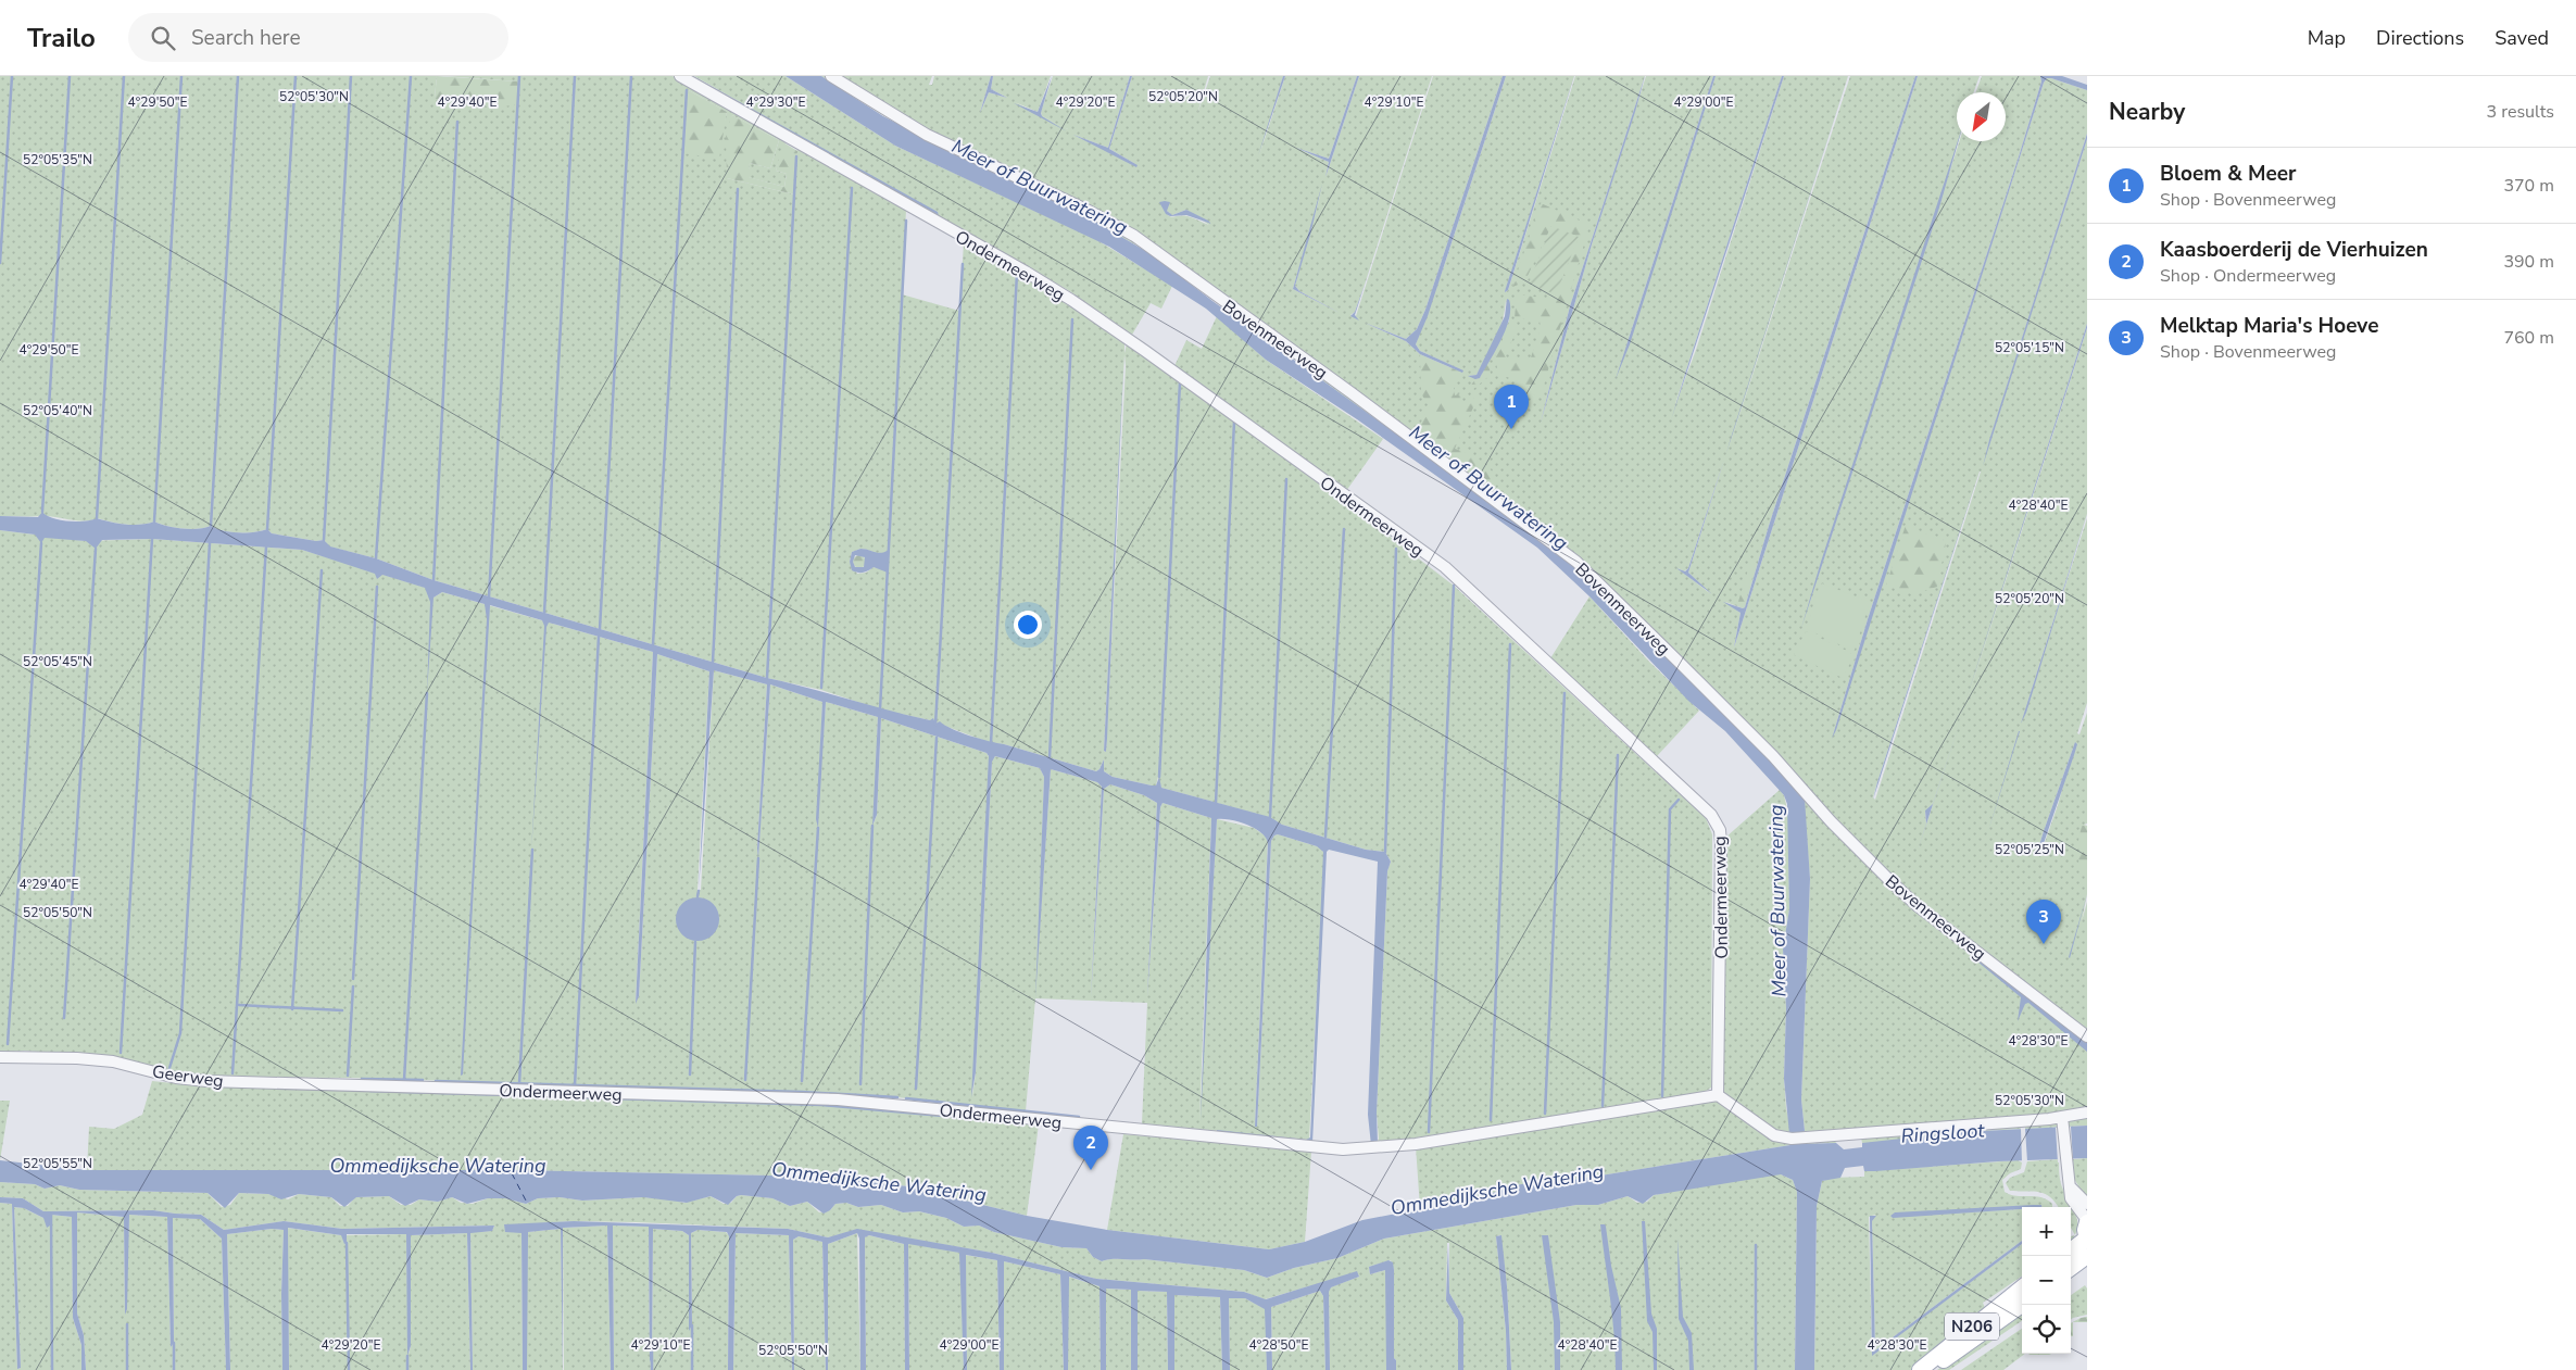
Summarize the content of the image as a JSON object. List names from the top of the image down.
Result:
{
  "streets": {
    "main road": ["N206"],
    "street": ["Ondermeerweg", "Bovenmeerweg", "Geerweg"]
  },
  "crossings": [
    ["Ondermeerweg", "Geerweg"]
  ],
  "water": ["Meer of Buurwatering", "Ringsloot", "Ommedijksche Watering"],
  "north": "bottom left",
  "page": {
    "header": "Trailo",
    "search": "Search here",
    "nav": ["Map", "Directions", "Saved"],
    "heading": ["Nearby", "3 results"],
    "list": [
      {
        "mark": "1",
        "name": "Bloem & Meer",
        "note": "Shop · Bovenmeerweg",
        "value": "370 m"
      },
      {
        "mark": "2",
        "name": "Kaasboerderij de Vierhuizen",
        "note": "Shop · Ondermeerweg",
        "value": "390 m"
      },
      {
        "mark": "3",
        "name": "Melktap Maria's Hoeve",
        "note": "Shop · Bovenmeerweg",
        "value": "760 m"
      }
    ],
    "pins": ["1", "3", "2"],
    "map_buttons": ["+", "−"]
  },
  "coordinates": [
    "52°05'30\"N",
    "52°05'20\"N",
    "4°29'50\"E",
    "4°29'40\"E",
    "4°29'30\"E",
    "4°29'20\"E",
    "4°29'10\"E",
    "4°29'00\"E",
    "52°05'35\"N",
    "52°05'15\"N",
    "52°05'40\"N",
    "4°28'40\"E",
    "52°05'45\"N",
    "52°05'25\"N",
    "52°05'50\"N",
    "4°28'30\"E",
    "52°05'55\"N",
    "4°28'50\"E"
  ]
}
